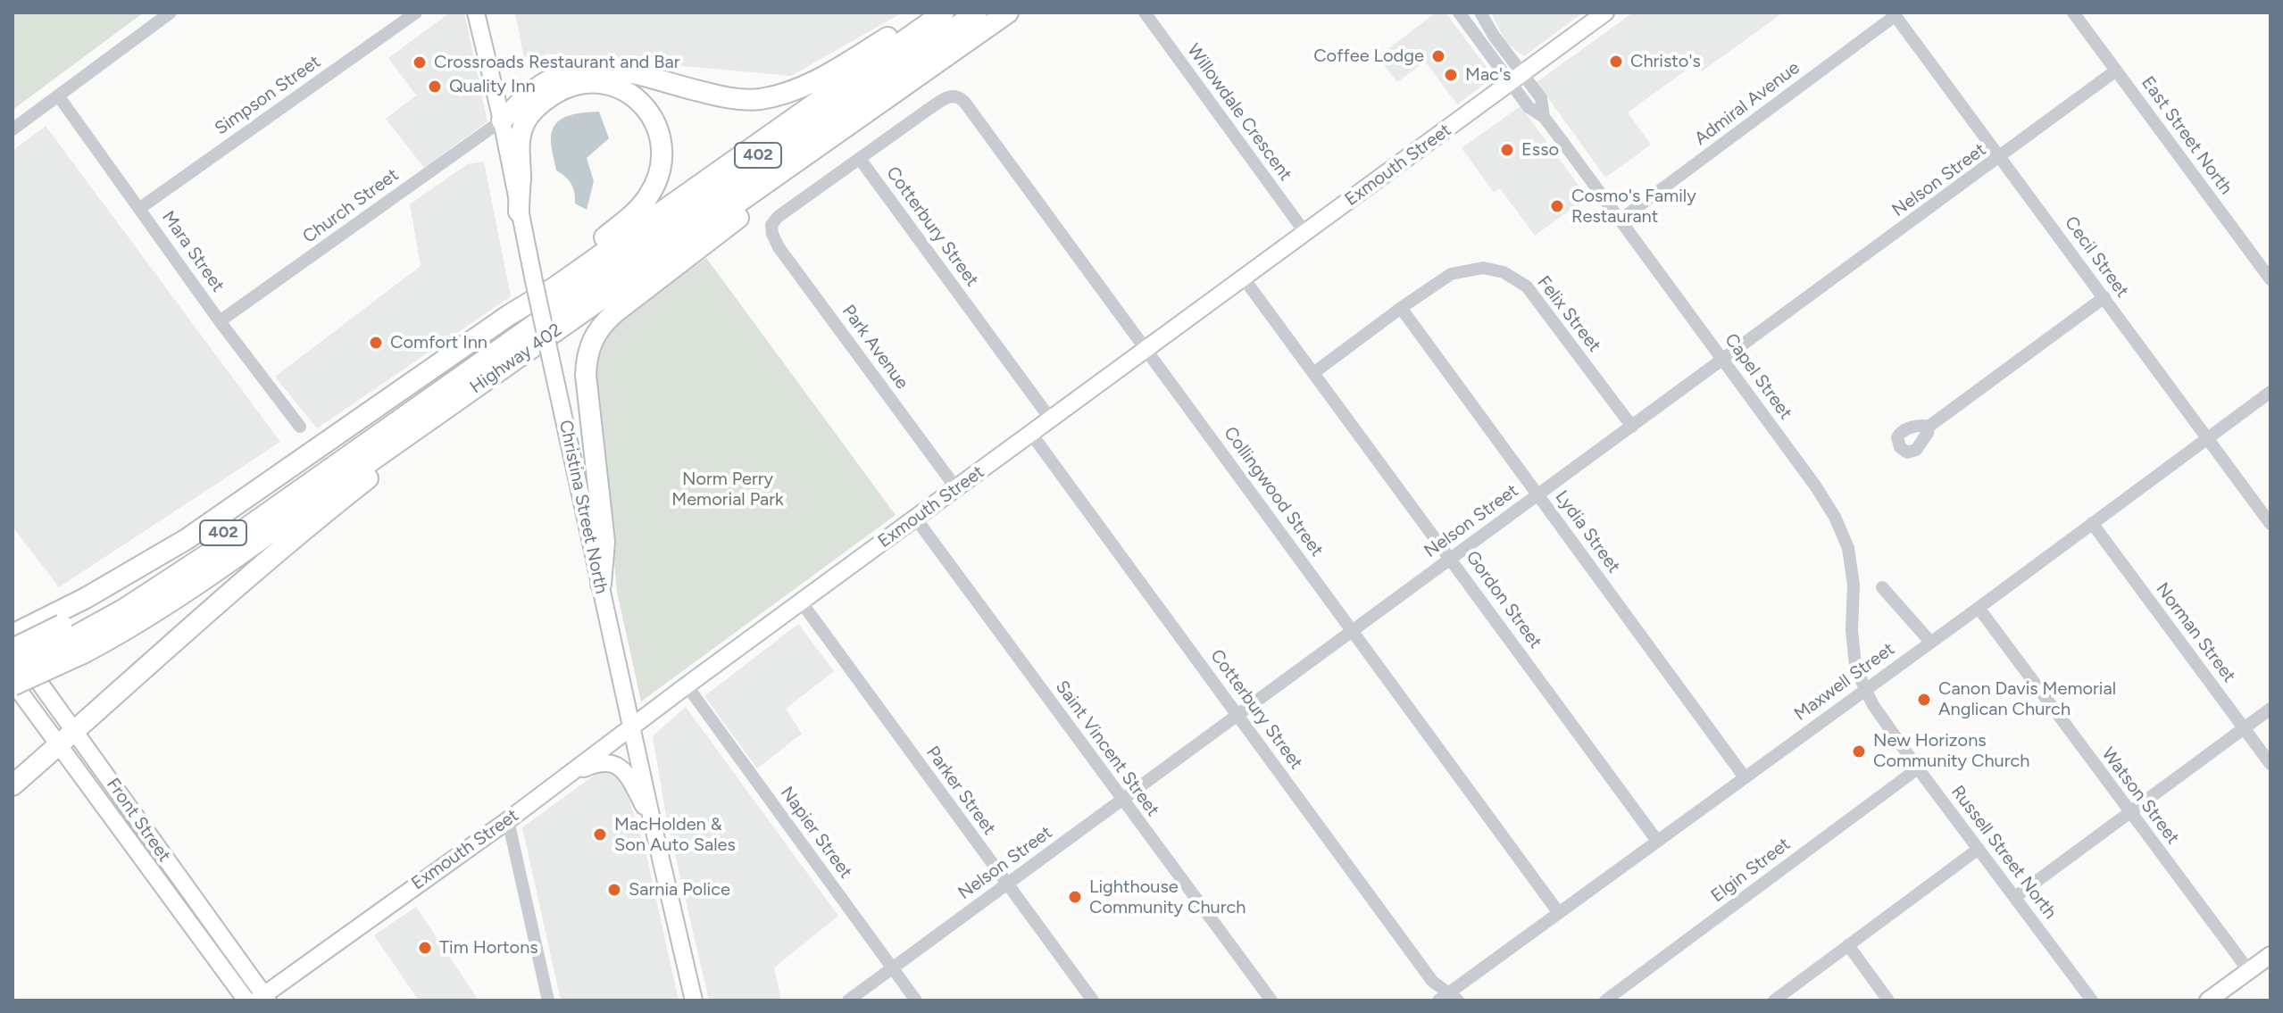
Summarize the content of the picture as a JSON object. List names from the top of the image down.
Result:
{
  "streets": {
    "highway": ["402", "Highway 402"],
    "main road": ["Exmouth Street", "Christina Street North", "Front Street"],
    "street": [
      "Simpson Street",
      "Admiral Avenue",
      "Willowdale Crescent",
      "East Street North",
      "Nelson Street",
      "Church Street",
      "Cotterbury Street",
      "Mara Street",
      "Cecil Street",
      "Felix Street",
      "Park Avenue",
      "Capel Street",
      "Collingwood Street",
      "Lydia Street",
      "Gordon Street",
      "Norman Street",
      "Maxwell Street",
      "Saint Vincent Street",
      "Parker Street",
      "Watson Street",
      "Napier Street",
      "Russell Street North",
      "Elgin Street"
    ]
  },
  "crossings": [
    ["Simpson Street", "Mara Street"],
    ["Admiral Avenue", "Cecil Street"],
    ["Admiral Avenue", "Capel Street"],
    ["Willowdale Crescent", "Exmouth Street"],
    ["East Street North", "Nelson Street"],
    ["Exmouth Street", "Cotterbury Street"],
    ["Exmouth Street", "Park Avenue"],
    ["Exmouth Street", "Capel Street"],
    ["Exmouth Street", "Collingwood Street"],
    ["Exmouth Street", "Christina Street North"],
    ["Exmouth Street", "Gordon Street"],
    ["Exmouth Street", "Saint Vincent Street"],
    ["Exmouth Street", "Parker Street"],
    ["Exmouth Street", "Front Street"],
    ["Exmouth Street", "Napier Street"],
    ["Nelson Street", "Cotterbury Street"],
    ["Nelson Street", "Cecil Street"],
    ["Nelson Street", "Felix Street"],
    ["Nelson Street", "Capel Street"],
    ["Nelson Street", "Collingwood Street"],
    ["Nelson Street", "Lydia Street"],
    ["Nelson Street", "Gordon Street"],
    ["Nelson Street", "Saint Vincent Street"],
    ["Nelson Street", "Parker Street"],
    ["Nelson Street", "Napier Street"],
    ["Church Street", "Mara Street"],
    ["Church Street", "Christina Street North"],
    ["Cotterbury Street", "Park Avenue"],
    ["Cotterbury Street", "Collingwood Street"],
    ["Cotterbury Street", "Maxwell Street"],
    ["Cecil Street", "Maxwell Street"],
    ["Felix Street", "Lydia Street"],
    ["Felix Street", "Gordon Street"],
    ["Park Avenue", "Collingwood Street"],
    ["Highway 402", "Front Street"],
    ["Capel Street", "Maxwell Street"],
    ["Capel Street", "Russell Street North"],
    ["Collingwood Street", "Maxwell Street"],
    ["Lydia Street", "Maxwell Street"],
    ["Gordon Street", "Maxwell Street"],
    ["Norman Street", "Maxwell Street"],
    ["Maxwell Street", "Watson Street"],
    ["Maxwell Street", "Russell Street North"],
    ["Russell Street North", "Elgin Street"]
  ],
  "parks": ["Norm Perry Memorial Park"],
  "places": [
    "Coffee Lodge",
    "Christo's",
    "Crossroads Restaurant and Bar",
    "Mac's",
    "Quality Inn",
    "Esso",
    "Cosmo's Family Restaurant",
    "Comfort Inn",
    "Canon Davis Memorial Anglican Church",
    "New Horizons Community Church",
    "MacHolden & Son Auto Sales",
    "Sarnia Police",
    "Lighthouse Community Church",
    "Tim Hortons"
  ]
}
